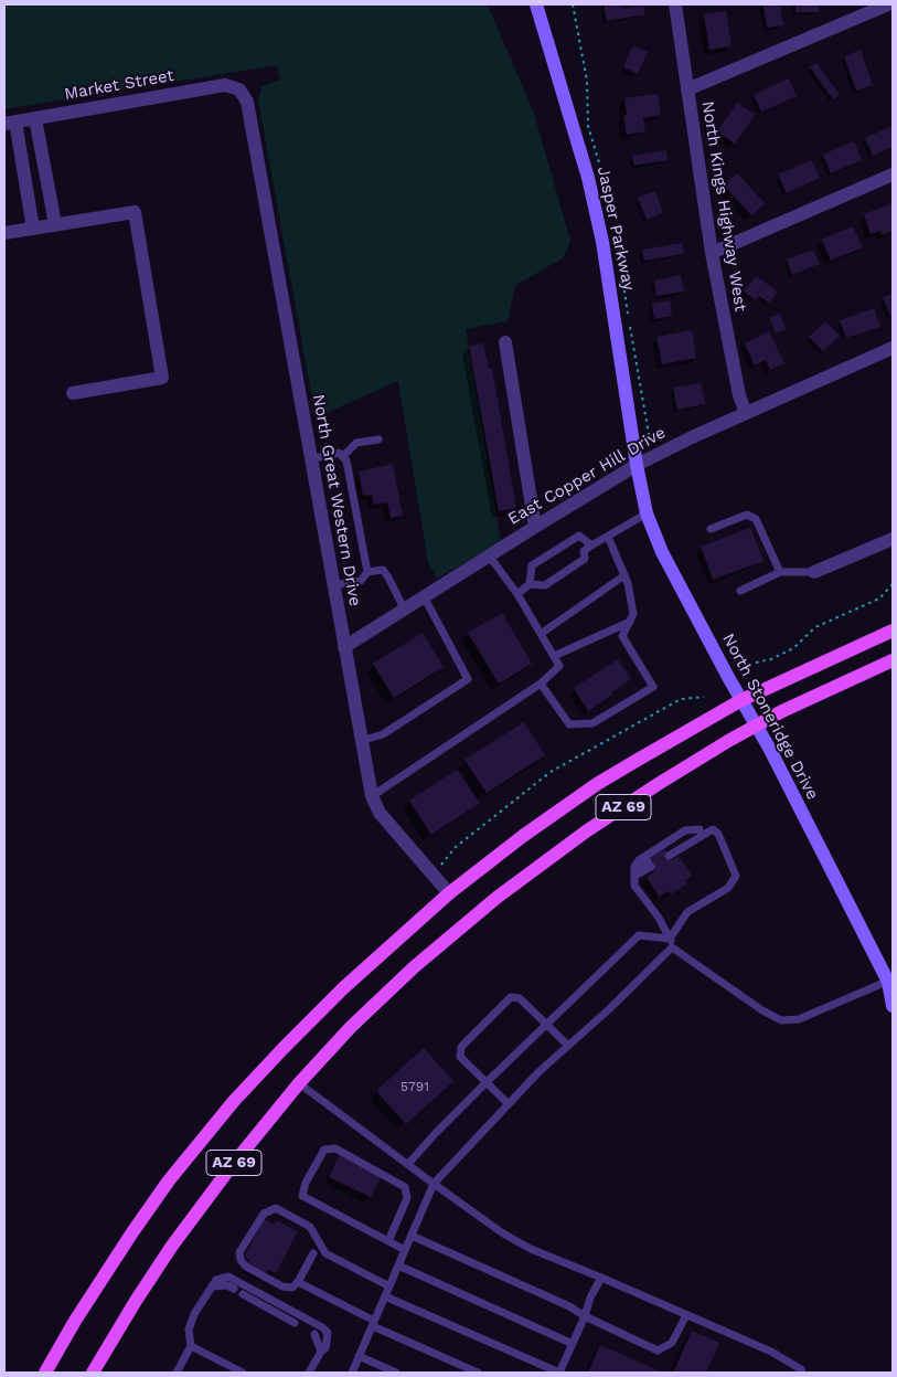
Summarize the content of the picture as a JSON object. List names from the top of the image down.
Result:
{
  "streets": {
    "main road": ["Jasper Parkway", "North Stoneridge Drive", "AZ 69"],
    "street": [
      "Market Street",
      "North Kings Highway West",
      "East Copper Hill Drive",
      "North Great Western Drive"
    ]
  },
  "crossings": [
    ["Market Street", "North Great Western Drive"],
    ["North Kings Highway West", "East Copper Hill Drive"],
    ["Jasper Parkway", "East Copper Hill Drive"],
    ["Jasper Parkway", "North Stoneridge Drive"],
    ["East Copper Hill Drive", "North Great Western Drive"],
    ["East Copper Hill Drive", "North Stoneridge Drive"],
    ["North Great Western Drive", "AZ 69"],
    ["North Stoneridge Drive", "AZ 69"]
  ],
  "house_numbers": ["5791"]
}
